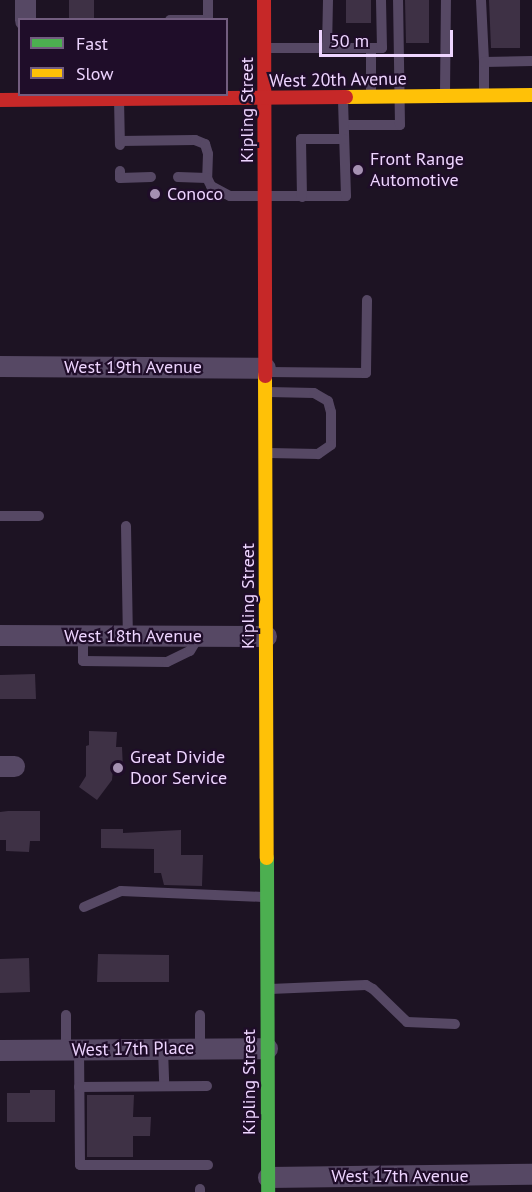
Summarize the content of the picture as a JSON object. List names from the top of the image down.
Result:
{
  "streets": {
    "main road": ["West 20th Avenue", "Kipling Street"],
    "street": [
      "West 19th Avenue",
      "West 18th Avenue",
      "West 17th Place",
      "West 17th Avenue"
    ]
  },
  "crossings": [
    ["West 20th Avenue", "Kipling Street"],
    ["Kipling Street", "West 19th Avenue"],
    ["Kipling Street", "West 18th Avenue"],
    ["Kipling Street", "West 17th Place"],
    ["Kipling Street", "West 17th Avenue"]
  ],
  "places": ["Front Range Automotive", "Conoco", "Great Divide Door Service"],
  "legend": ["Fast", "Slow"],
  "scale_bar": "50 m"
}
